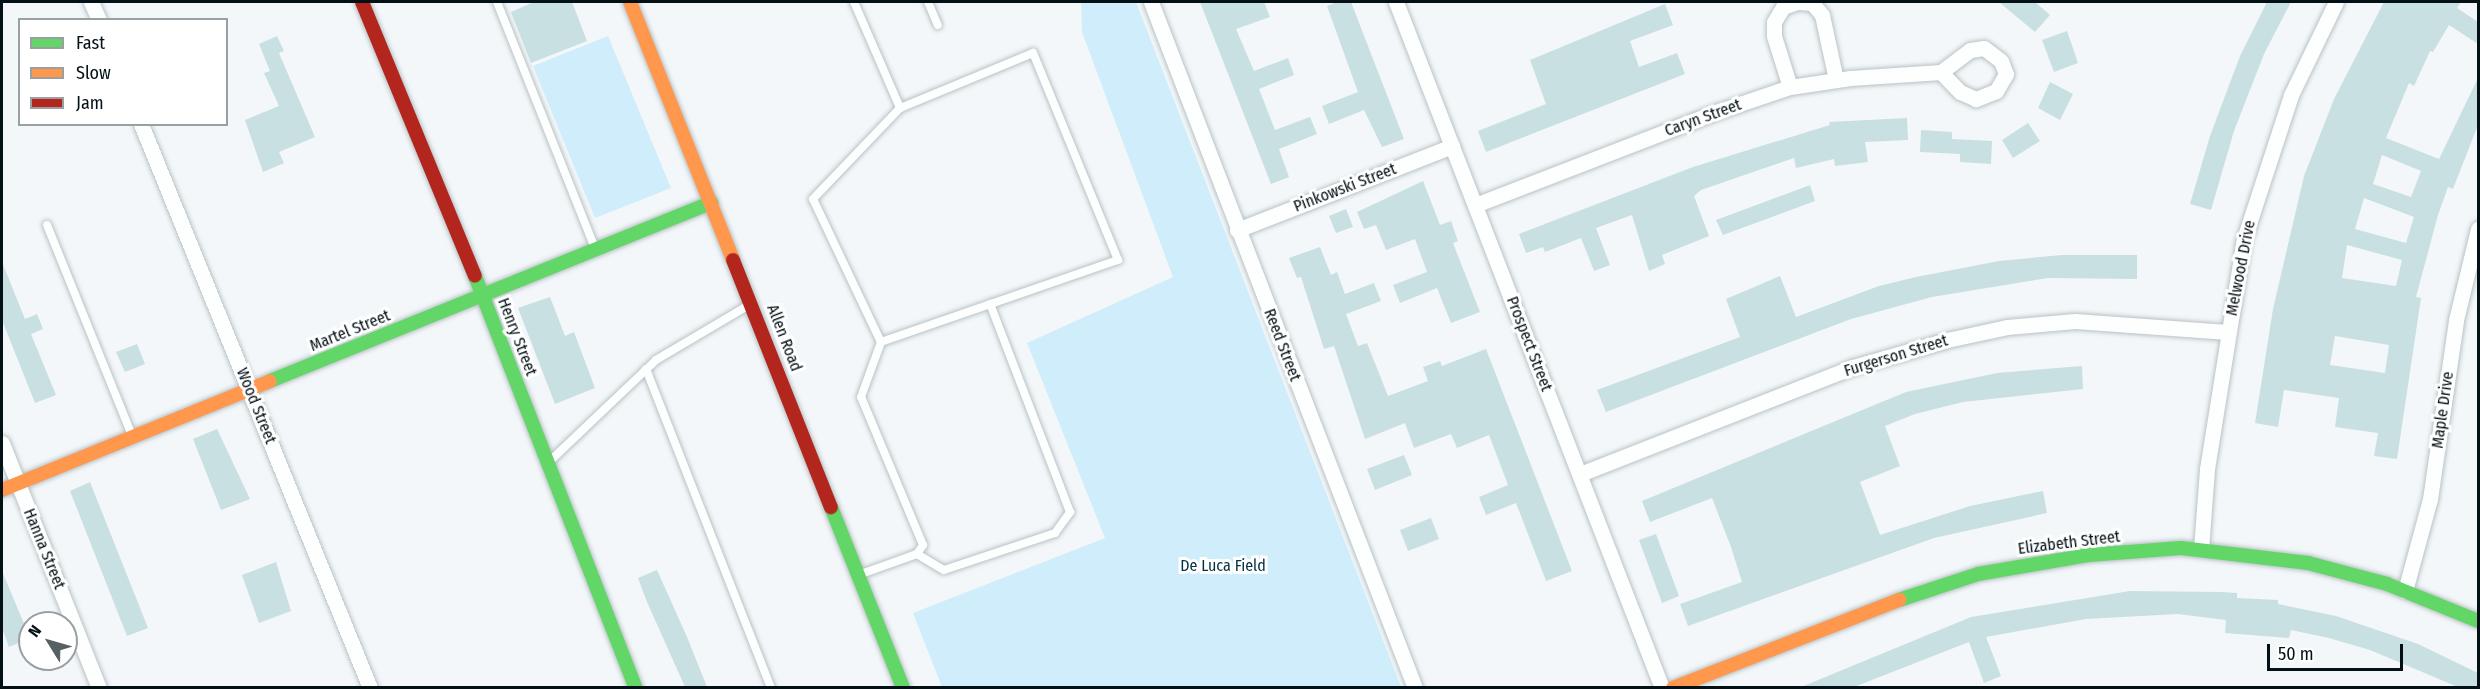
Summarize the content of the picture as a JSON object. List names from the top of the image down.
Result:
{
  "streets": {
    "street": [
      "Caryn Street",
      "Pinkowski Street",
      "Melwood Drive",
      "Martel Street",
      "Henry Street",
      "Allen Road",
      "Prospect Street",
      "Reed Street",
      "Furgerson Street",
      "Wood Street",
      "Maple Drive",
      "Elizabeth Street",
      "Hanna Street"
    ]
  },
  "crossings": [
    ["Caryn Street", "Prospect Street"],
    ["Pinkowski Street", "Prospect Street"],
    ["Pinkowski Street", "Reed Street"],
    ["Melwood Drive", "Furgerson Street"],
    ["Melwood Drive", "Elizabeth Street"],
    ["Martel Street", "Henry Street"],
    ["Martel Street", "Allen Road"],
    ["Martel Street", "Wood Street"],
    ["Martel Street", "Hanna Street"],
    ["Prospect Street", "Furgerson Street"],
    ["Maple Drive", "Elizabeth Street"]
  ],
  "parks": ["De Luca Field"],
  "legend": ["Fast", "Slow", "Jam"],
  "scale_bar": "50 m",
  "north": "top left"
}
